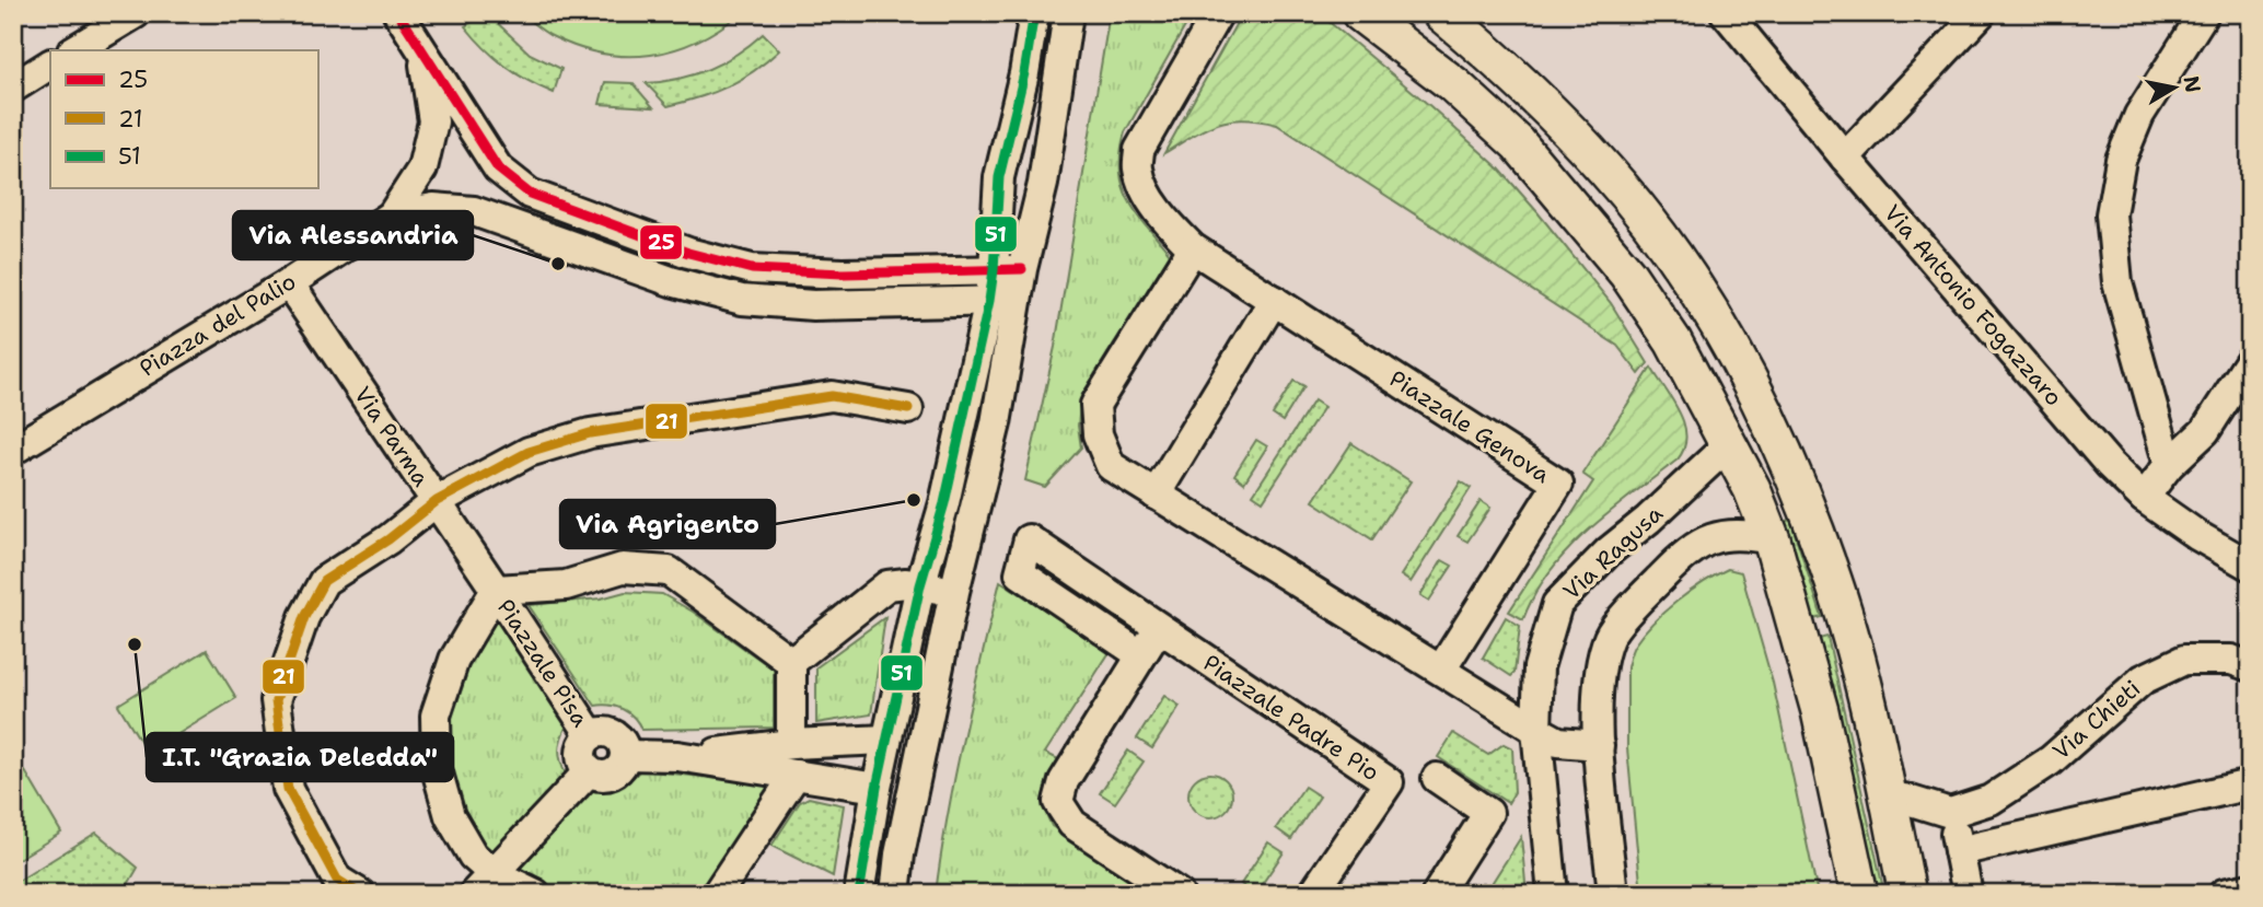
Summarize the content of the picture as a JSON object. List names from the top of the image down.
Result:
{
  "streets": {
    "street": [
      "Via Antonio Fogazzaro",
      "Piazza del Palio",
      "Piazzale Genova",
      "Via Parma",
      "Via Ragusa",
      "Piazzale Pisa",
      "Piazzale Padre Pio",
      "Via Chieti"
    ]
  },
  "crossings": [
    ["Piazza del Palio", "Via Parma"],
    ["Via Parma", "Piazzale Pisa"]
  ],
  "places": ["Via Alessandria", "Via Agrigento", "I.T. \"Grazia Deledda\""],
  "lines": ["transit line 25", "transit line 51", "transit line 21"],
  "legend": ["25", "21", "51"],
  "north": "right"
}
